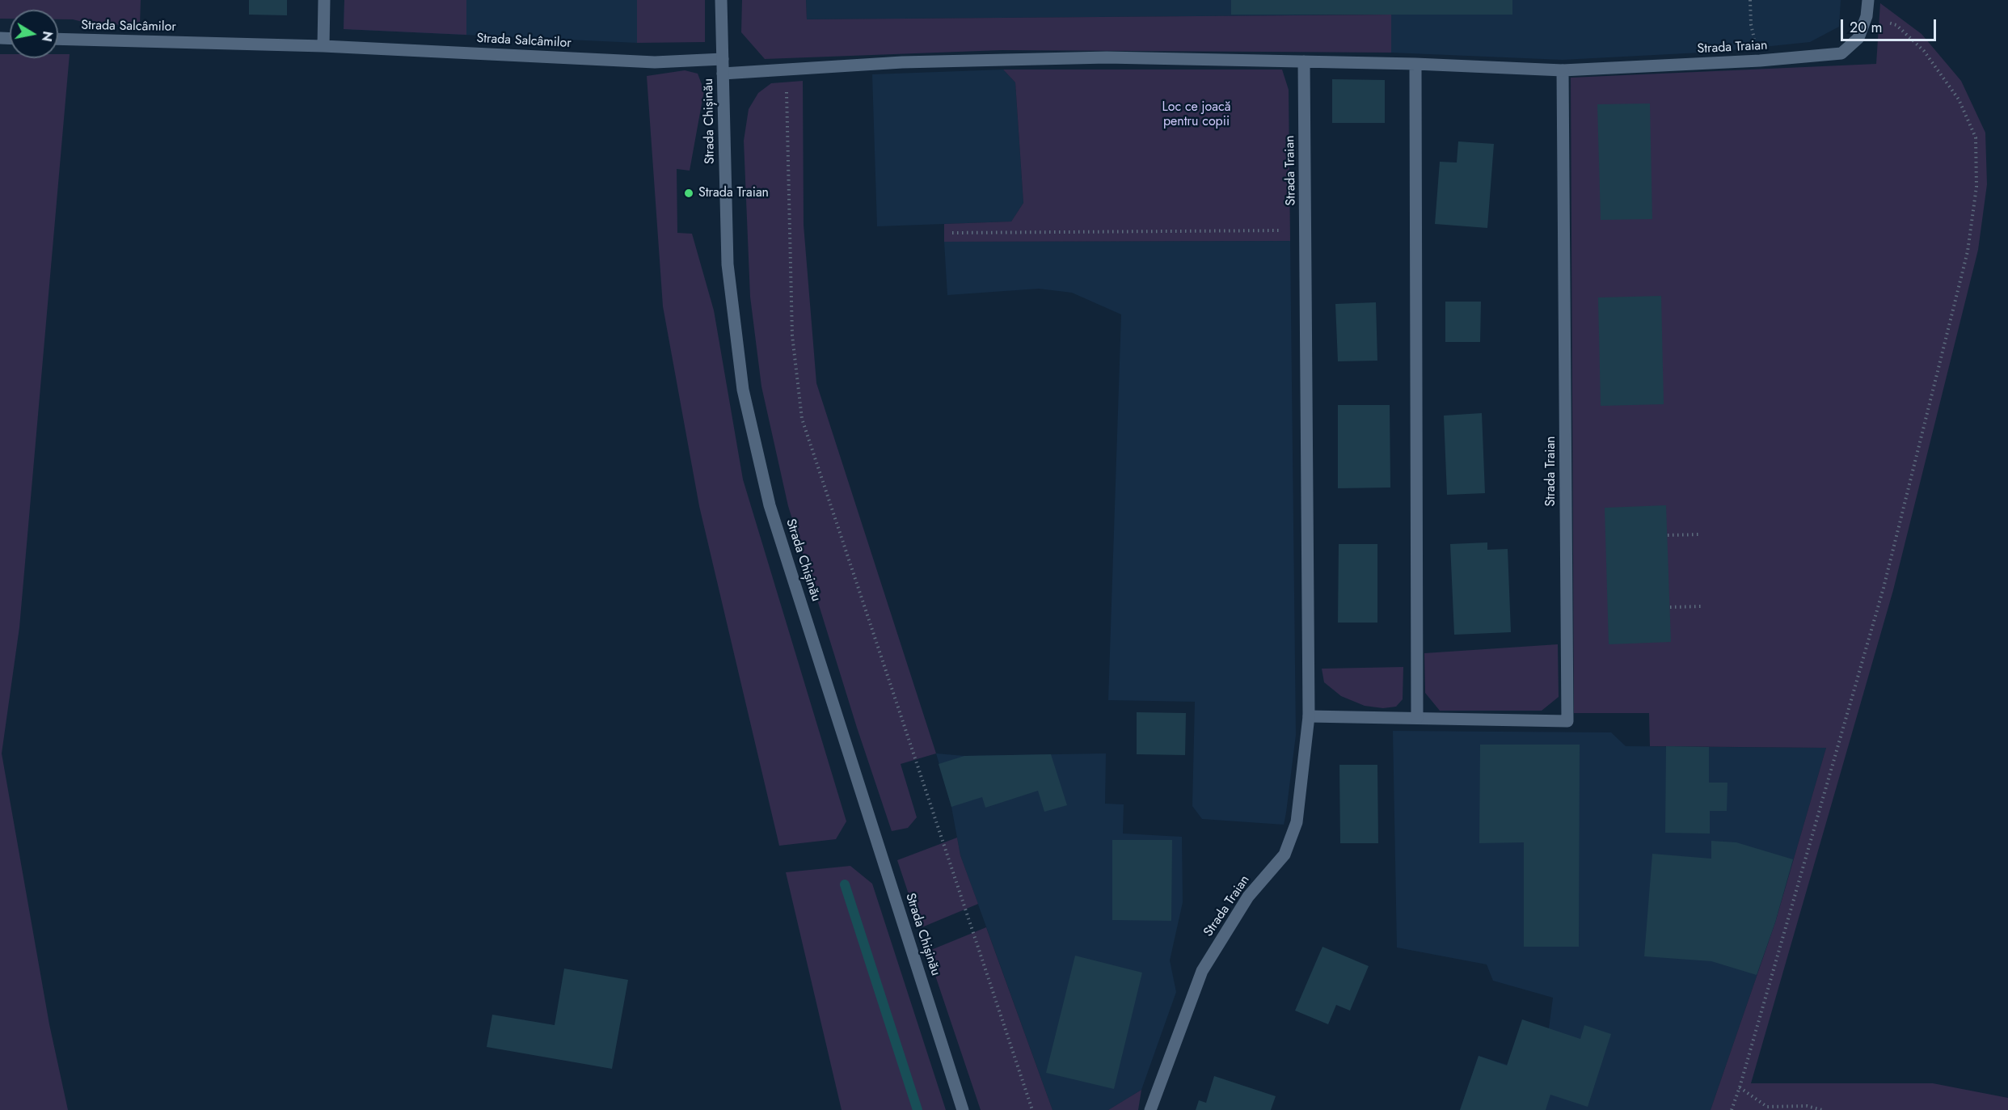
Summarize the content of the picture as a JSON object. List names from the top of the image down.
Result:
{
  "streets": {
    "street": ["Strada Salcâmilor", "Strada Traian", "Strada Chișinău"]
  },
  "crossings": [
    ["Strada Salcâmilor", "Strada Chișinău"],
    ["Strada Traian", "Strada Chișinău"]
  ],
  "parks": ["Loc ce joacă pentru copii"],
  "places": ["Strada Traian"],
  "scale_bar": "20 m",
  "north": "right"
}
